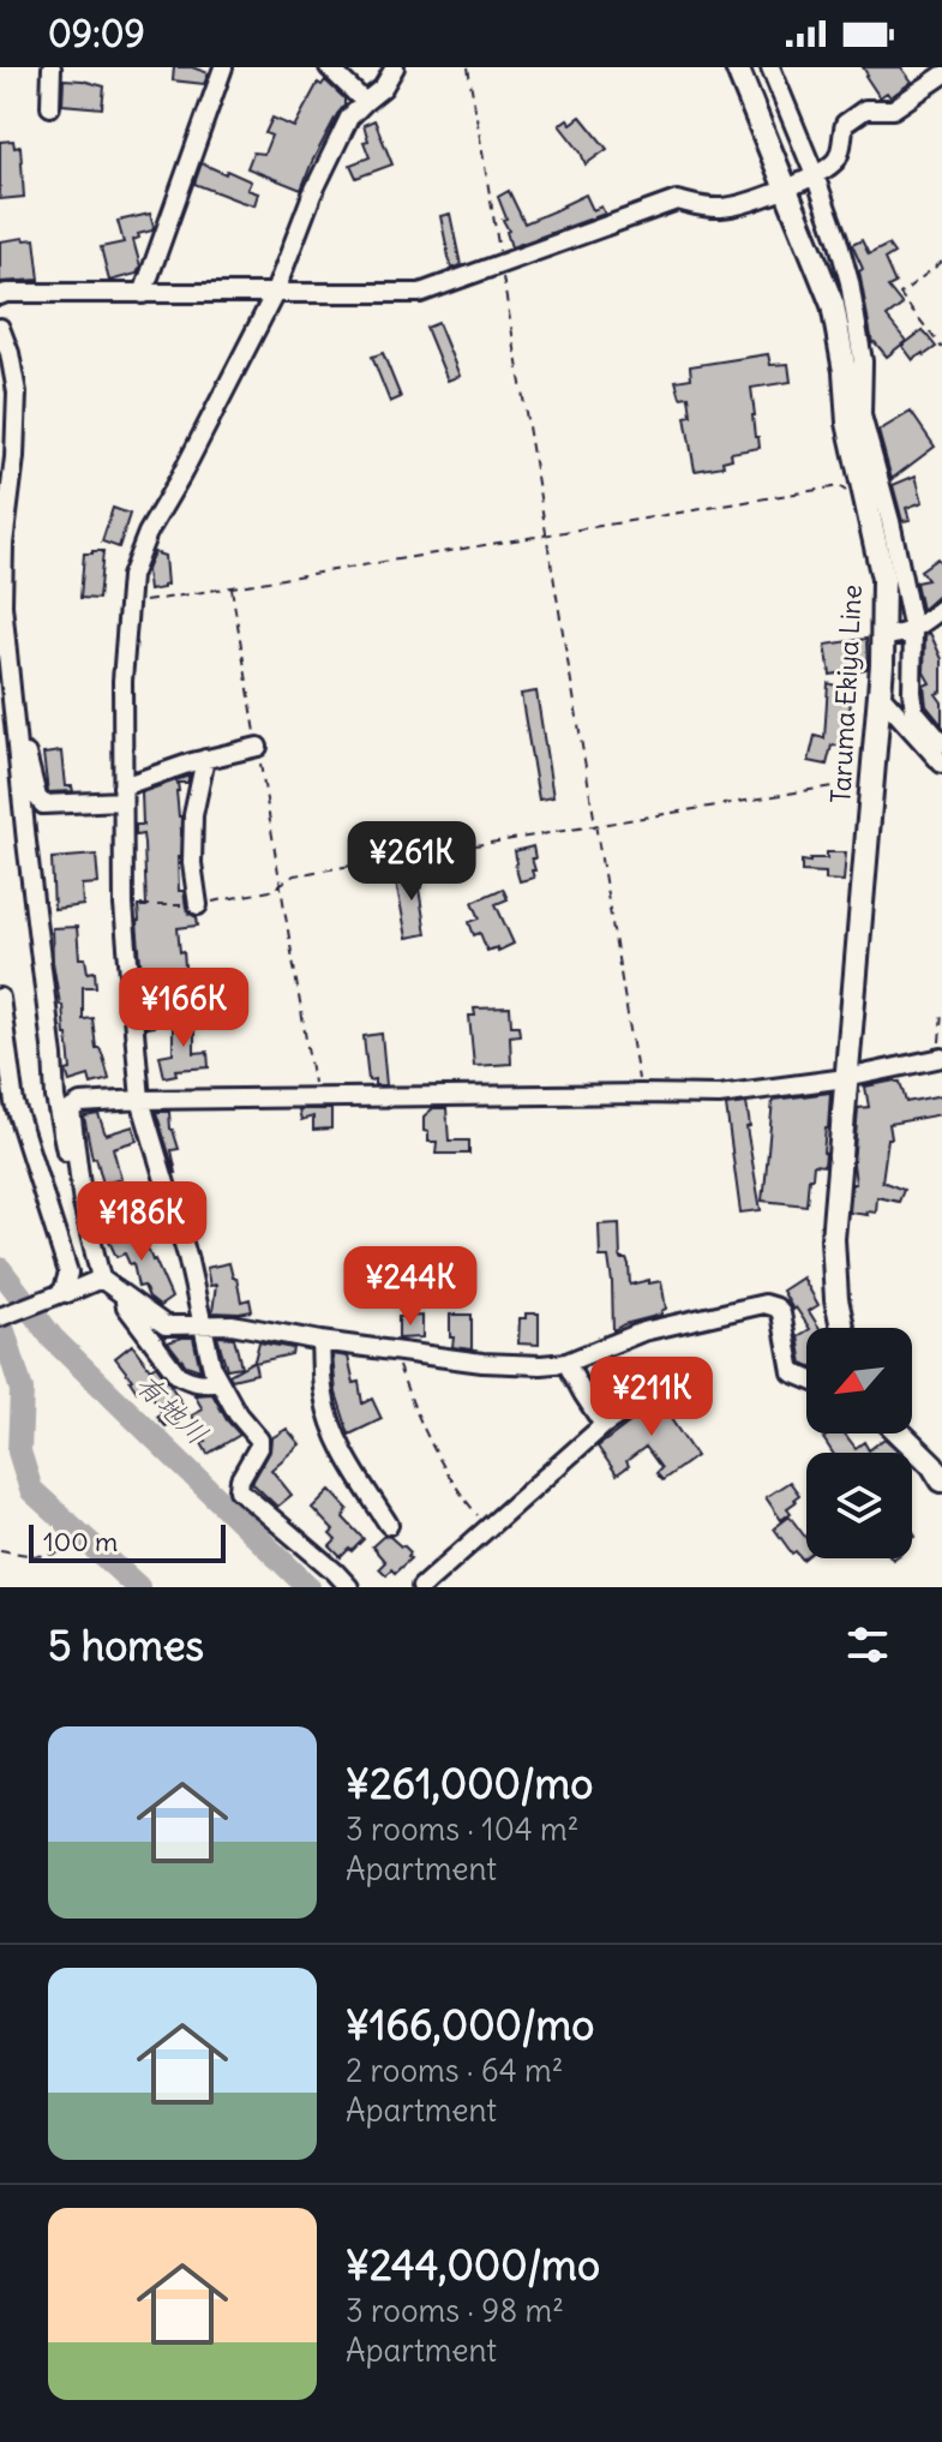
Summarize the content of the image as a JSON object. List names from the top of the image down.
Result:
{
  "streets": {
    "main road": ["Taruma Ekiya Line"]
  },
  "water": ["有地川"],
  "scale_bar": "100 m",
  "north": "bottom left",
  "page": {
    "status": "09:09",
    "price": [
      "¥261K",
      "¥166K",
      "¥186K",
      "¥244K",
      "¥211K"
    ],
    "scale": "100 m",
    "heading": "5 homes",
    "list": [
      {
        "name": "¥261,000/mo",
        "note": "3 rooms · 104 m² · Apartment"
      },
      {
        "name": "¥166,000/mo",
        "note": "2 rooms · 64 m² · Apartment"
      },
      {
        "name": "¥244,000/mo",
        "note": "3 rooms · 98 m² · Apartment"
      }
    ]
  }
}
